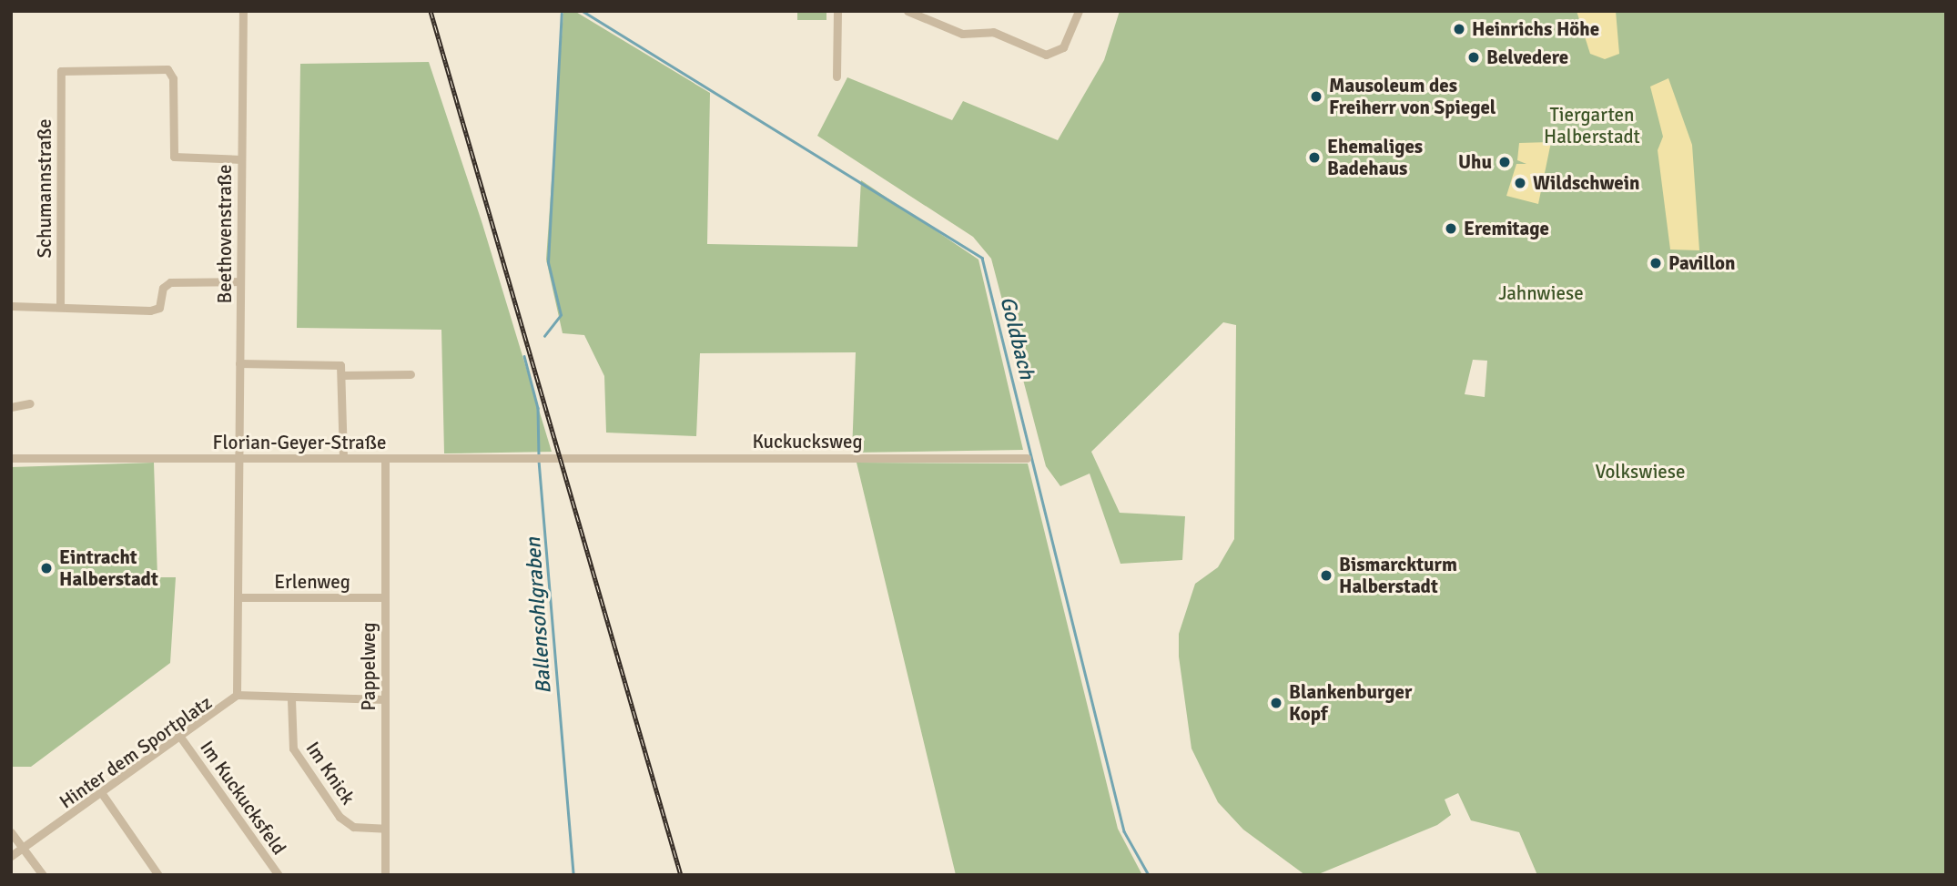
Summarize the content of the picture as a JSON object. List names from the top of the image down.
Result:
{
  "streets": {
    "street": [
      "Schumannstraße",
      "Beethovenstraße",
      "Kuckucksweg",
      "Florian-Geyer-Straße",
      "Erlenweg",
      "Pappelweg",
      "Hinter dem Sportplatz",
      "Im Knick",
      "Im Kuckucksfeld"
    ]
  },
  "crossings": [
    ["Schumannstraße", "Beethovenstraße"],
    ["Beethovenstraße", "Florian-Geyer-Straße"],
    ["Beethovenstraße", "Hinter dem Sportplatz"],
    ["Kuckucksweg", "Florian-Geyer-Straße"],
    ["Florian-Geyer-Straße", "Pappelweg"],
    ["Florian-Geyer-Straße", "Hinter dem Sportplatz"],
    ["Erlenweg", "Pappelweg"],
    ["Erlenweg", "Hinter dem Sportplatz"],
    ["Pappelweg", "Im Knick"],
    ["Hinter dem Sportplatz", "Im Kuckucksfeld"]
  ],
  "water": ["Goldbach", "Ballensohlgraben"],
  "parks": ["Tiergarten Halberstadt", "Jahnwiese", "Volkswiese"],
  "places": [
    "Heinrichs Höhe",
    "Belvedere",
    "Mausoleum des Freiherr von Spiegel",
    "Ehemaliges Badehaus",
    "Uhu",
    "Wildschwein",
    "Eremitage",
    "Pavillon",
    "Eintracht Halberstadt",
    "Bismarckturm Halberstadt",
    "Blankenburger Kopf"
  ]
}
